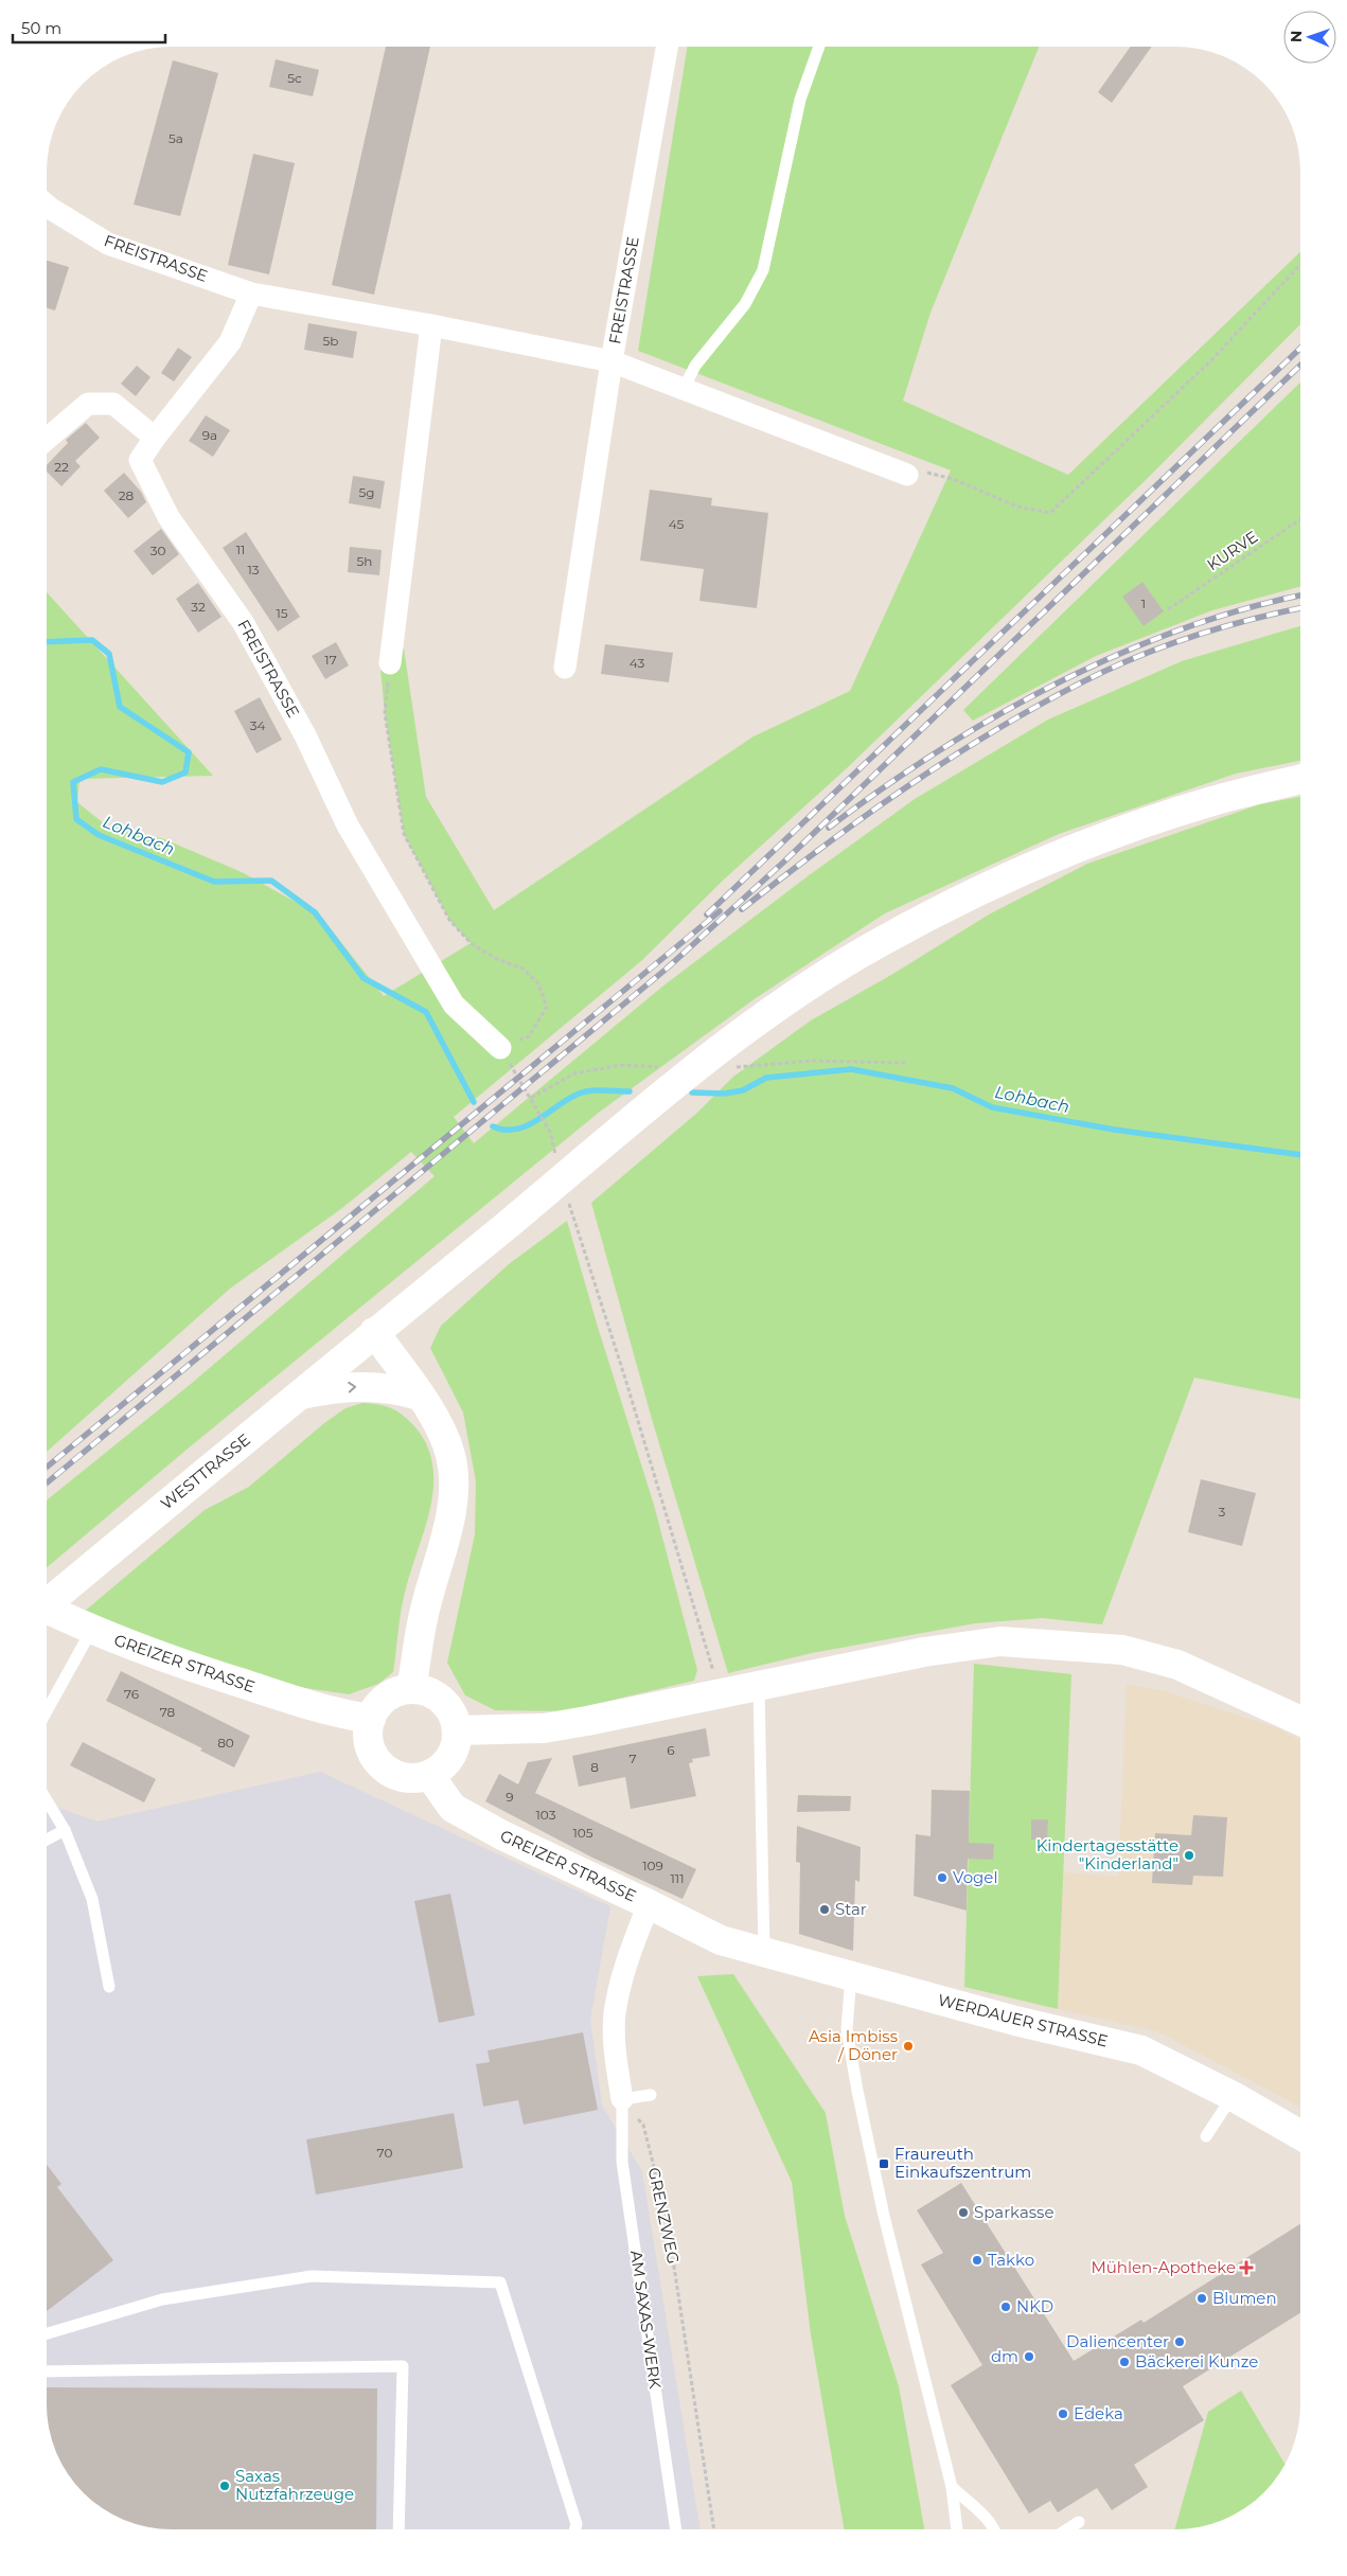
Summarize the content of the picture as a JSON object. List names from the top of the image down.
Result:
{
  "streets": {
    "main road": ["WESTTRASSE", "GREIZER STRASSE", "WERDAUER STRASSE"],
    "street": ["FREISTRASSE"],
    "lane": ["AM SAXAS-WERK"],
    "path": ["KURVE", "GRENZWEG"]
  },
  "crossings": [
    ["GREIZER STRASSE", "WERDAUER STRASSE"],
    ["GRENZWEG", "AM SAXAS-WERK"]
  ],
  "water": ["Lohbach"],
  "places": {
    "other": [
      "Kindertagesstätte \"Kinderland\"",
      "Vogel",
      "Star",
      "Asia Imbiss / Döner",
      "Sparkasse",
      "Takko",
      "Blumen",
      "NKD",
      "Daliencenter",
      "dm",
      "Bäckerei Kunze",
      "Edeka",
      "Saxas Nutzfahrzeuge"
    ],
    "transit": ["Fraureuth Einkaufszentrum"],
    "health": ["Mühlen-Apotheke"]
  },
  "house_numbers": [
    "5c",
    "5a",
    "5b",
    "9a",
    "22",
    "5g",
    "28",
    "45",
    "11",
    "30",
    "5h",
    "13",
    "1",
    "32",
    "15",
    "17",
    "43",
    "34",
    "3",
    "76",
    "78",
    "80",
    "6",
    "7",
    "8",
    "9",
    "103",
    "105",
    "109",
    "111",
    "70"
  ],
  "scale_bar": "50 m",
  "north": "left"
}
